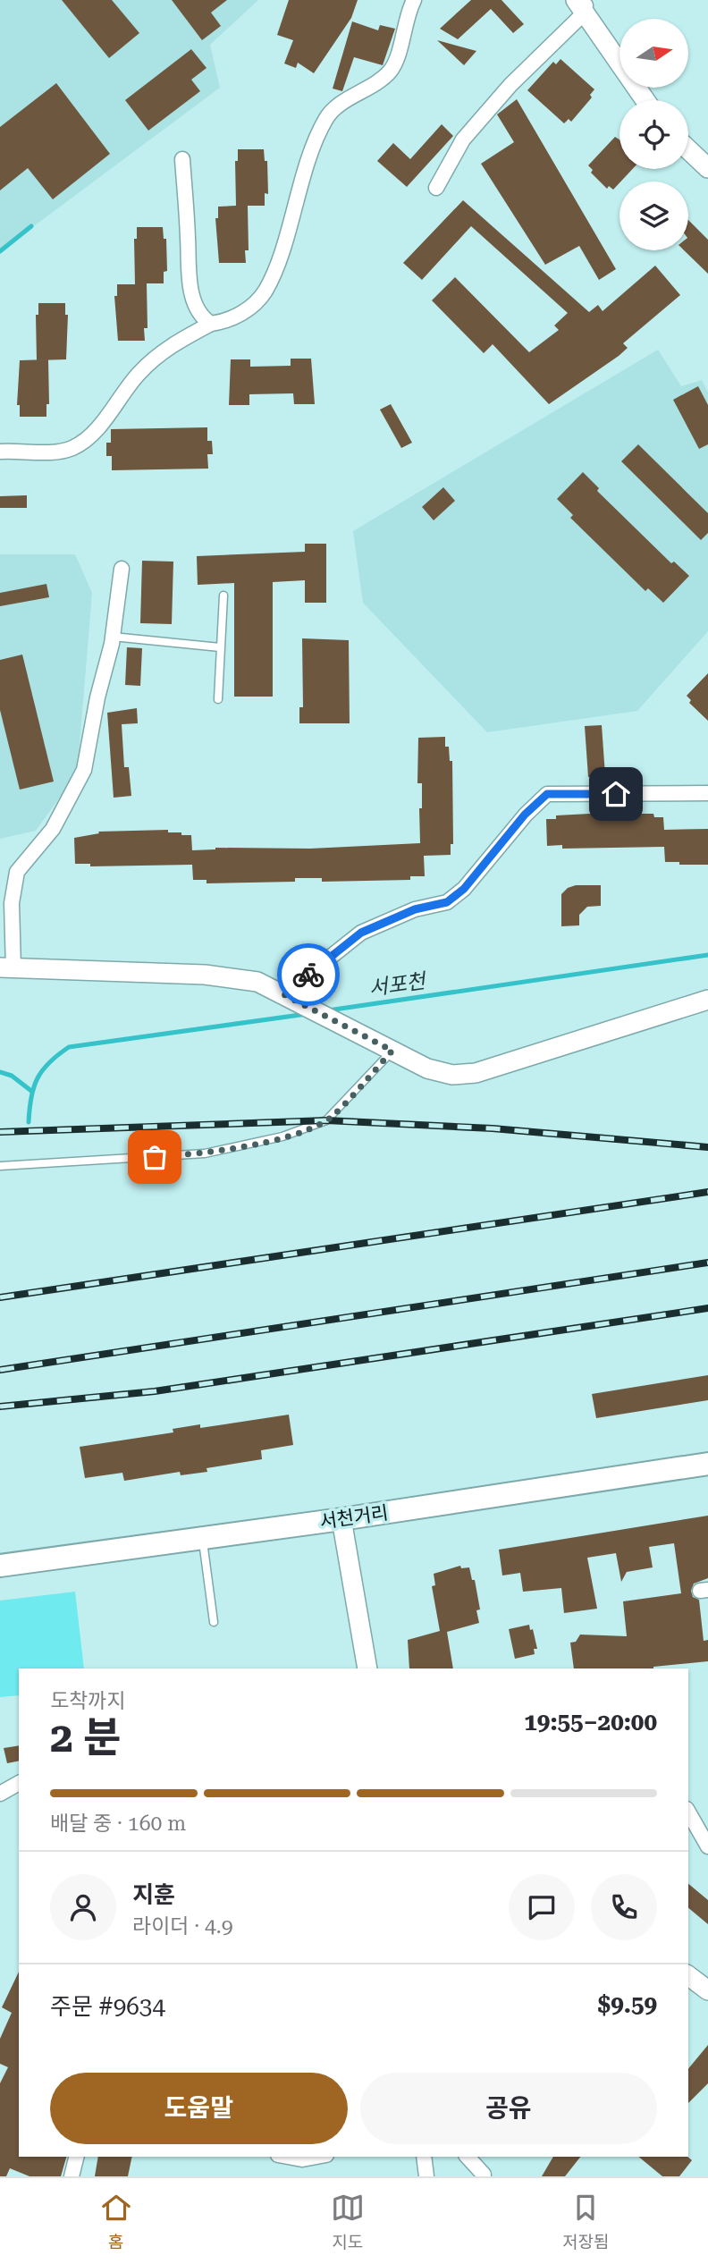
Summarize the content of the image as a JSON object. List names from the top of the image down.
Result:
{
  "streets": {
    "main road": ["서천거리"]
  },
  "water": ["서포천"],
  "north": "right",
  "page": {
    "heading": ["2 분", "도착까지", "19:55–20:00"],
    "panel": [
      "지훈",
      "라이더 · 4.9",
      "주문 #9634",
      "$9.59"
    ],
    "bar": "배달 중 · 160 m",
    "buttons": ["도움말", "공유"],
    "tabs": ["홈", "지도", "저장됨"]
  }
}
